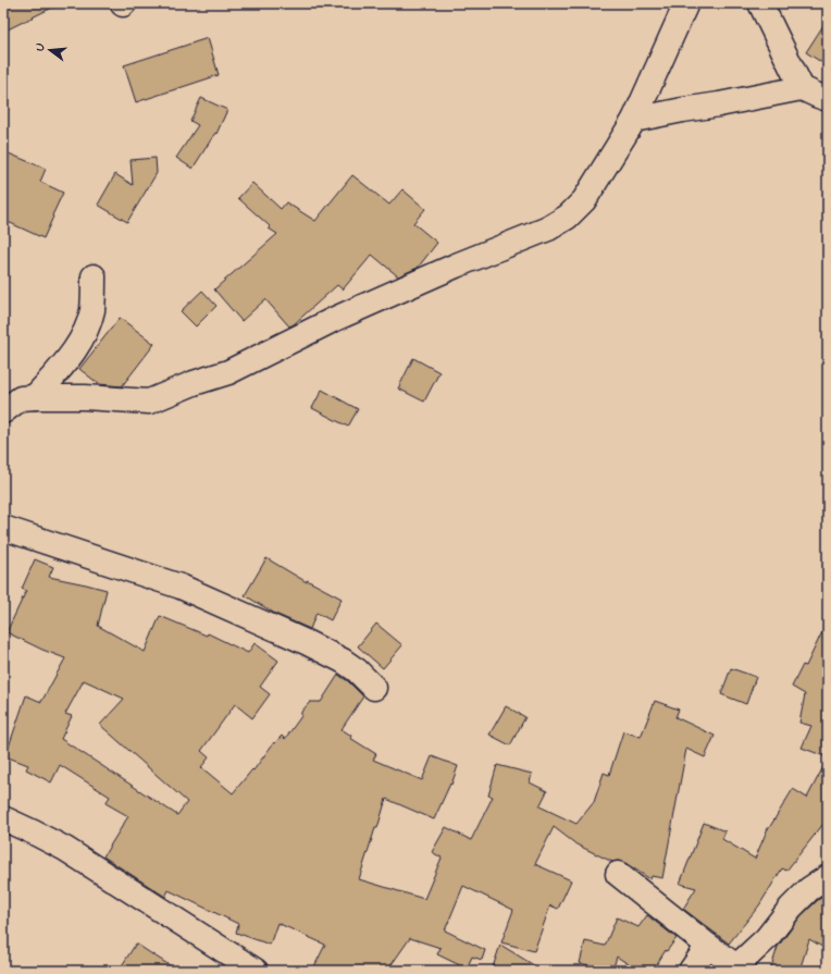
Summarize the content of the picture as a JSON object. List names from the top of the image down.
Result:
{
  "north": "left"
}
